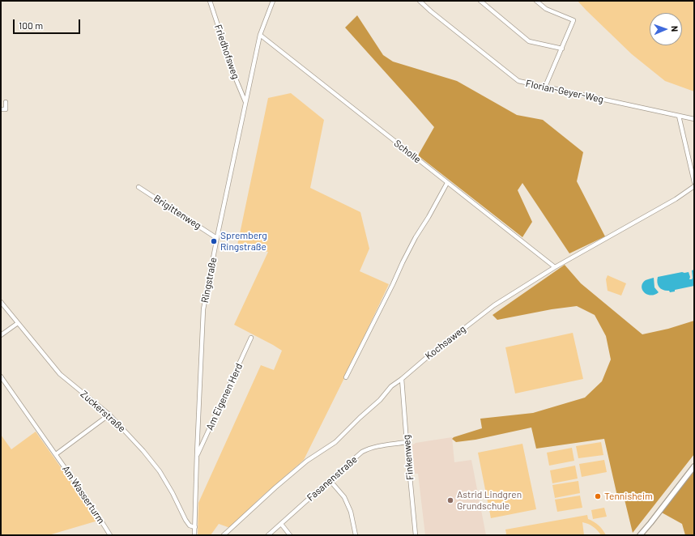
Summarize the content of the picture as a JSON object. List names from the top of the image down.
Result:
{
  "streets": {
    "street": [
      "Friedhofsweg",
      "Florian-Geyer-Weg",
      "Scholle",
      "Brigittenweg",
      "Ringstraße",
      "Kochsaweg",
      "Am Eigenen Herd",
      "Zuckerstraße",
      "Finkenweg",
      "Fasanenstraße",
      "Am Wasserturm"
    ]
  },
  "crossings": [
    ["Friedhofsweg", "Ringstraße"],
    ["Scholle", "Ringstraße"],
    ["Scholle", "Kochsaweg"],
    ["Brigittenweg", "Ringstraße"],
    ["Ringstraße", "Am Eigenen Herd"],
    ["Ringstraße", "Zuckerstraße"],
    ["Kochsaweg", "Finkenweg"],
    ["Finkenweg", "Fasanenstraße"]
  ],
  "places": ["Spremberg Ringstraße", "Tennisheim", "Astrid Lindgren Grundschule"],
  "scale_bar": "100 m",
  "north": "right"
}
